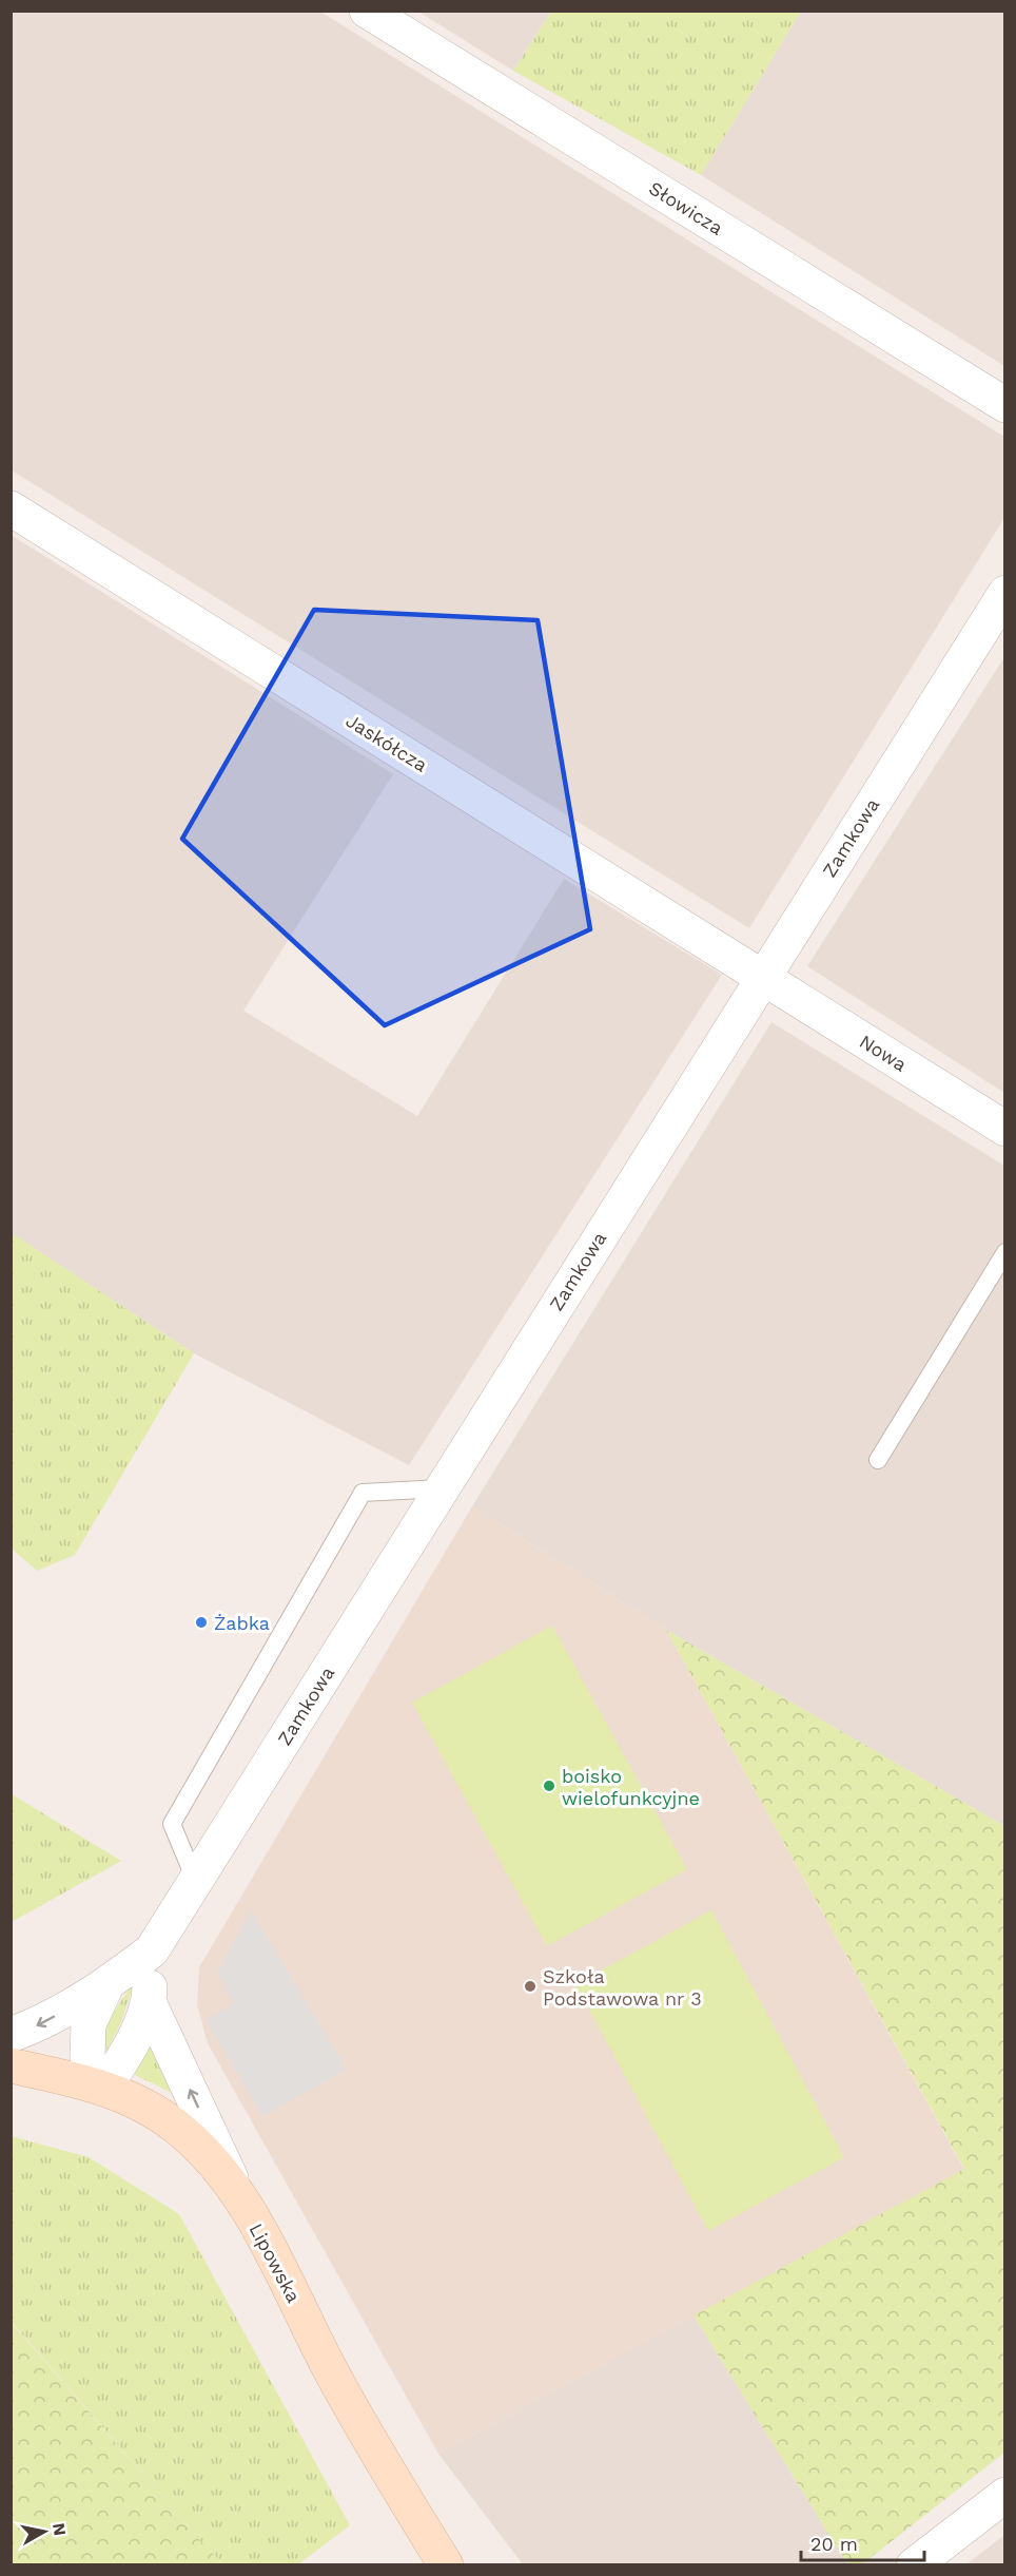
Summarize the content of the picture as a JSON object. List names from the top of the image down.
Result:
{
  "streets": {
    "street": [
      "Słowicza",
      "Jaskółcza",
      "Zamkowa",
      "Nowa",
      "Lipowska"
    ]
  },
  "crossings": [
    ["Jaskółcza", "Zamkowa"],
    ["Jaskółcza", "Nowa"],
    ["Zamkowa", "Nowa"],
    ["Zamkowa", "Lipowska"]
  ],
  "places": ["Żabka", "boisko wielofunkcyjne", "Szkoła Podstawowa nr 3"],
  "scale_bar": "20 m",
  "north": "right"
}
